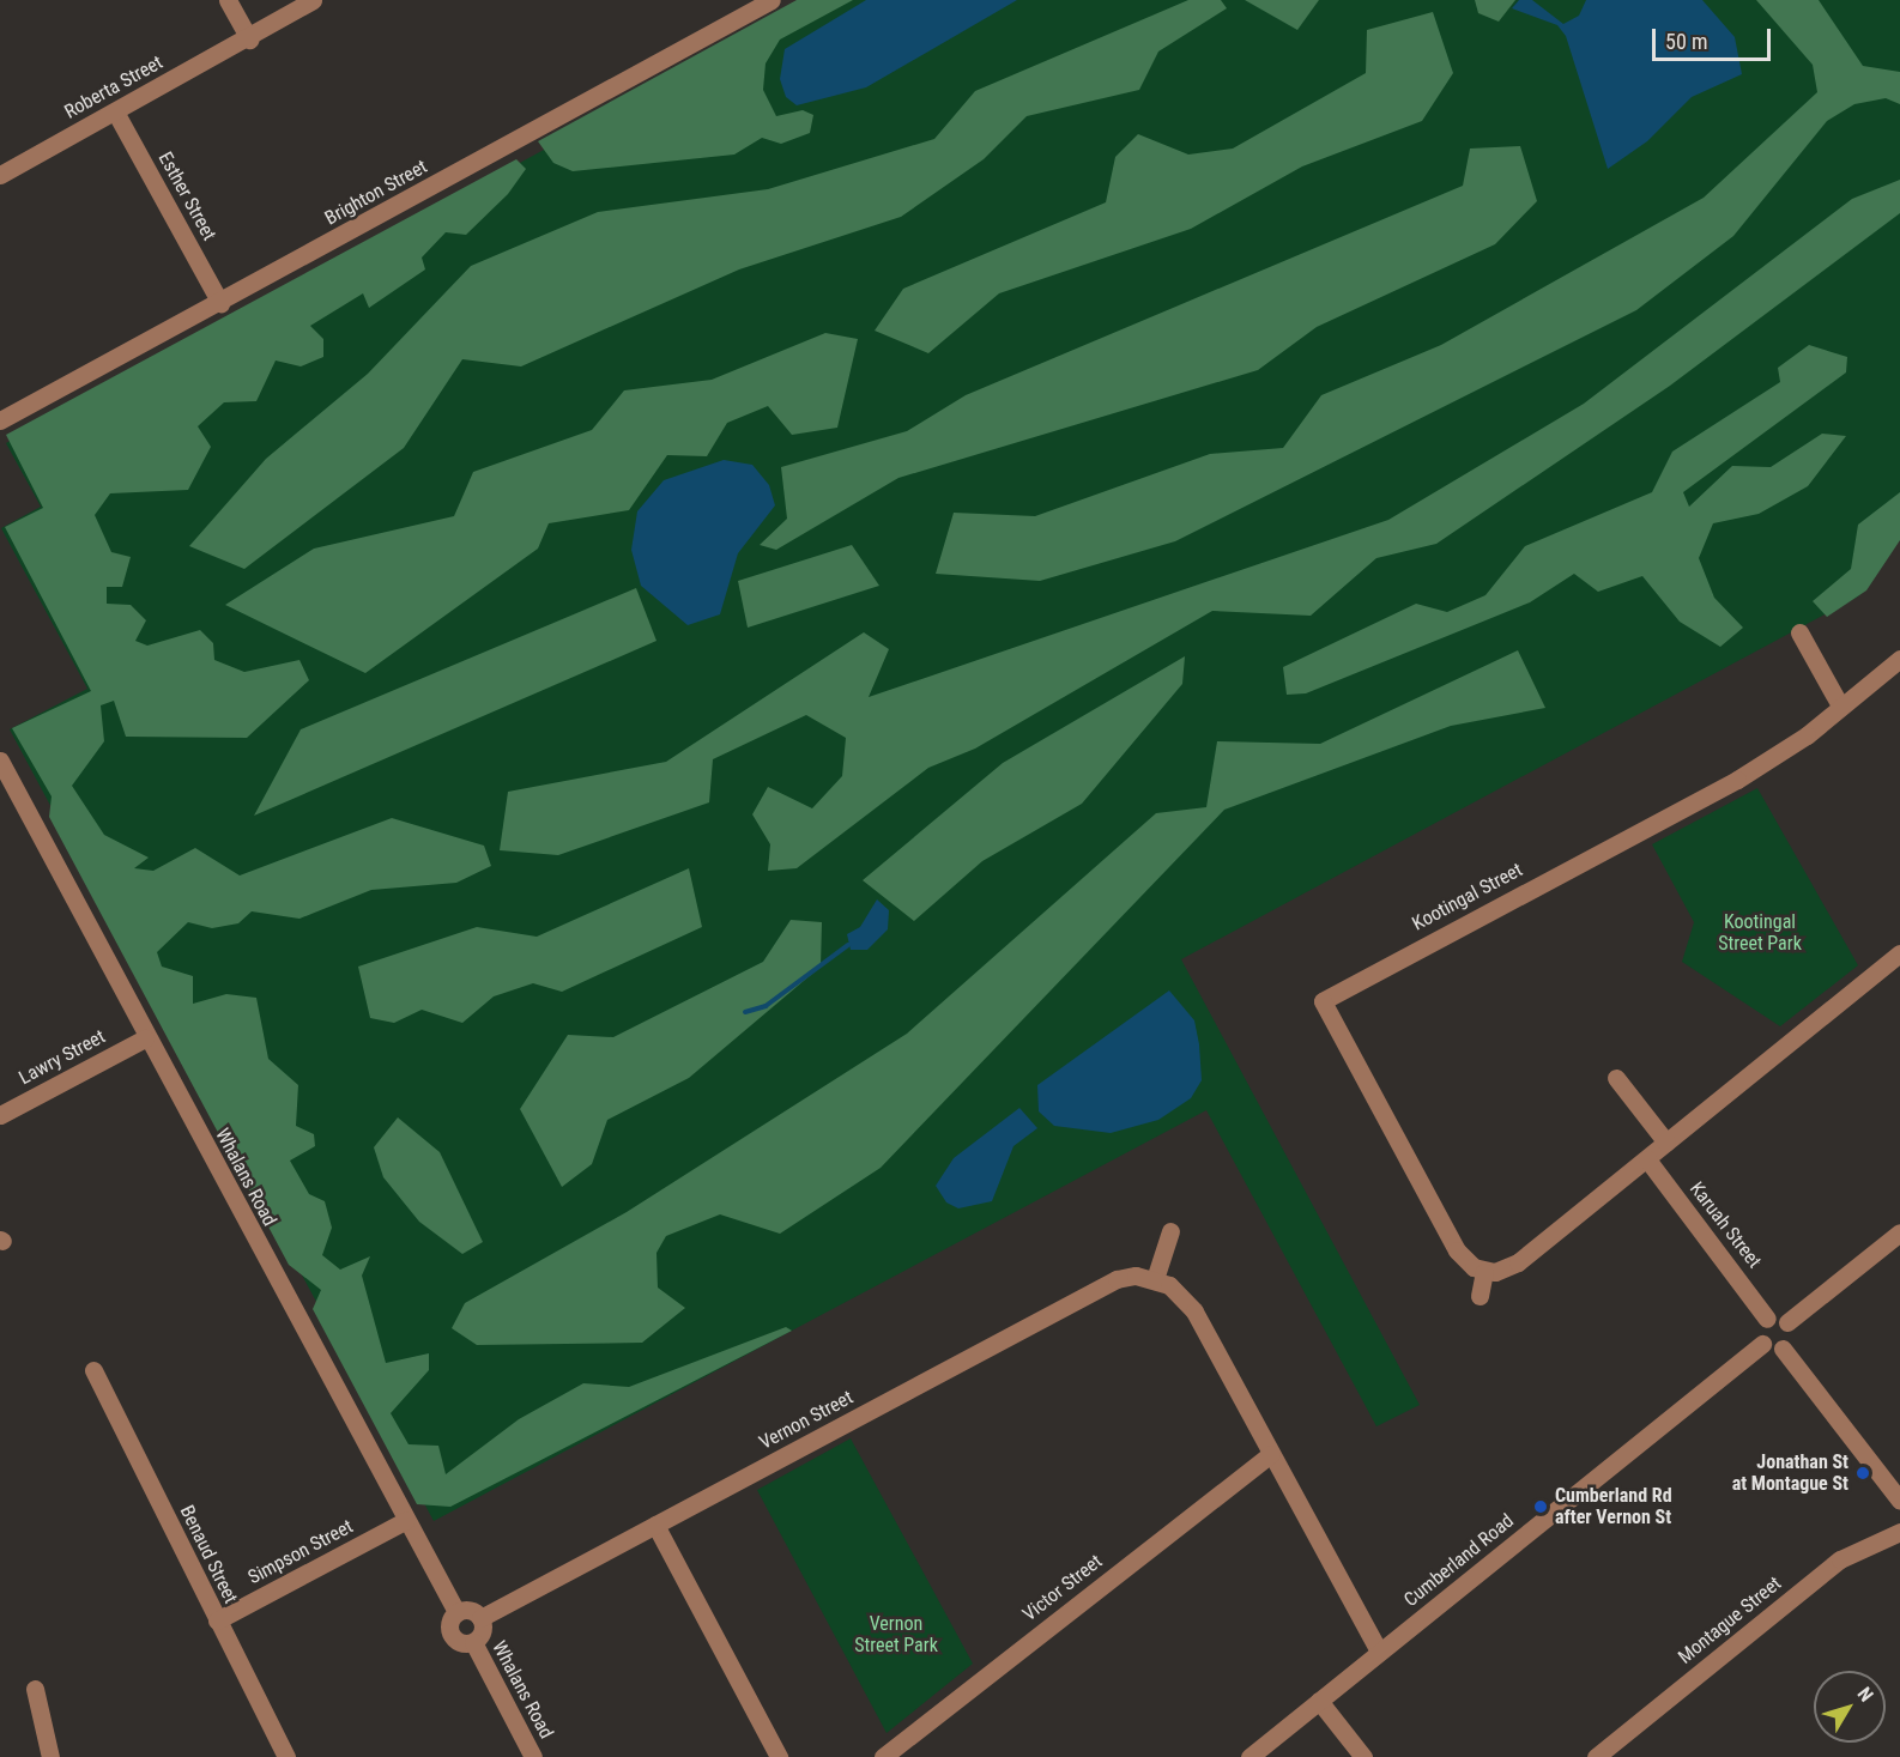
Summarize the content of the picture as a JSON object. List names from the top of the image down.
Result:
{
  "streets": {
    "street": [
      "Roberta Street",
      "Brighton Street",
      "Esther Street",
      "Kootingal Street",
      "Lawry Street",
      "Whalans Road",
      "Karuah Street",
      "Vernon Street",
      "Simpson Street",
      "Benaud Street",
      "Cumberland Road",
      "Victor Street",
      "Montague Street"
    ]
  },
  "crossings": [
    ["Roberta Street", "Esther Street"],
    ["Brighton Street", "Esther Street"],
    ["Lawry Street", "Whalans Road"],
    ["Whalans Road", "Vernon Street"],
    ["Whalans Road", "Simpson Street"],
    ["Karuah Street", "Cumberland Road"],
    ["Simpson Street", "Benaud Street"]
  ],
  "parks": ["Kootingal Street Park", "Vernon Street Park"],
  "places": ["Jonathan St at Montague St", "Cumberland Rd after Vernon St"],
  "scale_bar": "50 m",
  "north": "top right"
}
